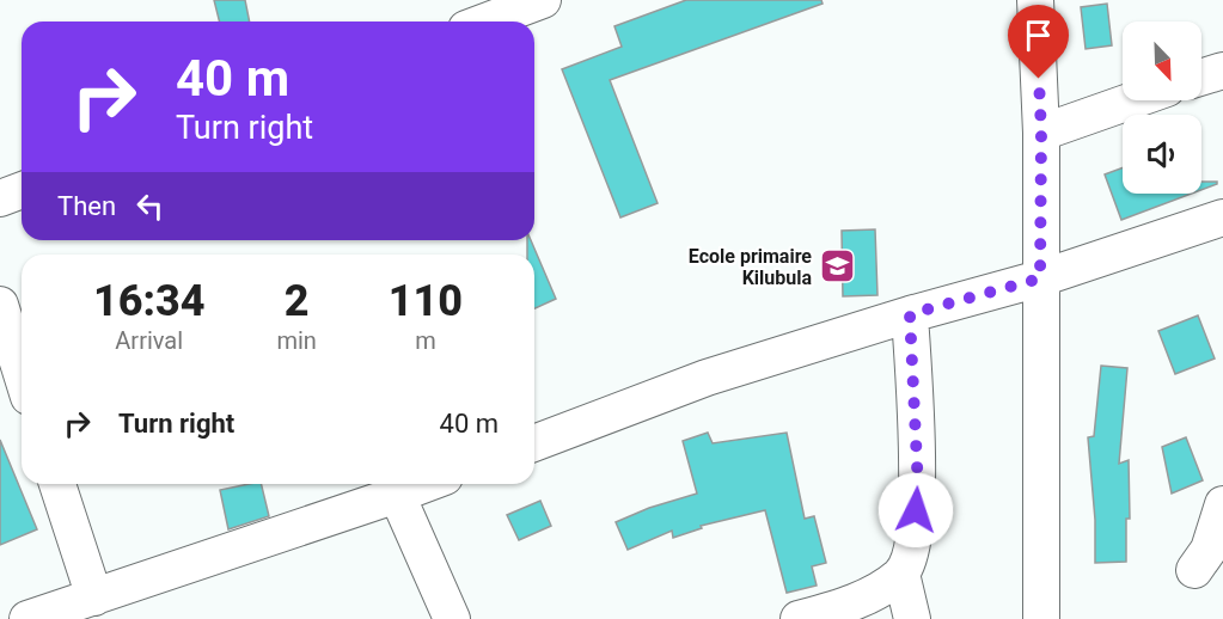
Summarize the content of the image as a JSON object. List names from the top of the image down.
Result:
{
  "places": {
    "school or university": ["Ecole primaire Kilubula"]
  },
  "north": "bottom right",
  "page": {
    "turn": ["40 m", "Turn right"],
    "then": "Then",
    "eta": [
      "16:34",
      "Arrival",
      "2",
      "min",
      "110",
      "m"
    ],
    "list": [
      {
        "name": "Turn right",
        "value": "40 m"
      }
    ]
  }
}
